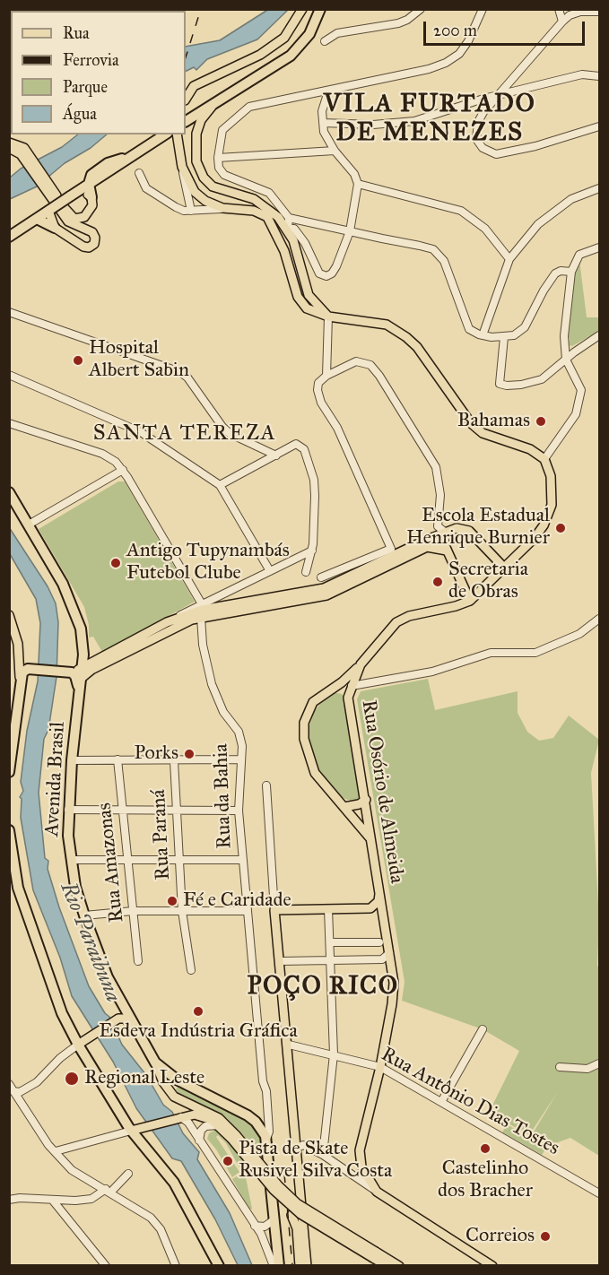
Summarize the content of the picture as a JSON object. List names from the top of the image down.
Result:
{
  "streets": {
    "highway": ["Avenida Brasil", "Rua da Bahia"],
    "main road": ["Rua Osório de Almeida"],
    "street": ["Rua Paraná", "Rua Amazonas", "Rua Antônio Dias Tostes"]
  },
  "crossings": [
    ["Rua Osório de Almeida", "Rua Antônio Dias Tostes"]
  ],
  "districts": ["VILA FURTADO DE MENEZES", "SANTA TEREZA", "POÇO RICO"],
  "water": ["Rio Paraibuna"],
  "places": [
    "Hospital Albert Sabin",
    "Bahamas",
    "Escola Estadual Henrique Burnier",
    "Antigo Tupynambás Futebol Clube",
    "Secretaria de Obras",
    "Porks",
    "Fé e Caridade",
    "Esdeva Indústria Gráfica",
    "Regional Leste",
    "Castelinho dos Bracher",
    "Pista de Skate Rusivel Silva Costa",
    "Correios"
  ],
  "legend": [
    "Rua",
    "Ferrovia",
    "Parque",
    "Água"
  ],
  "scale_bar": "200 m"
}
